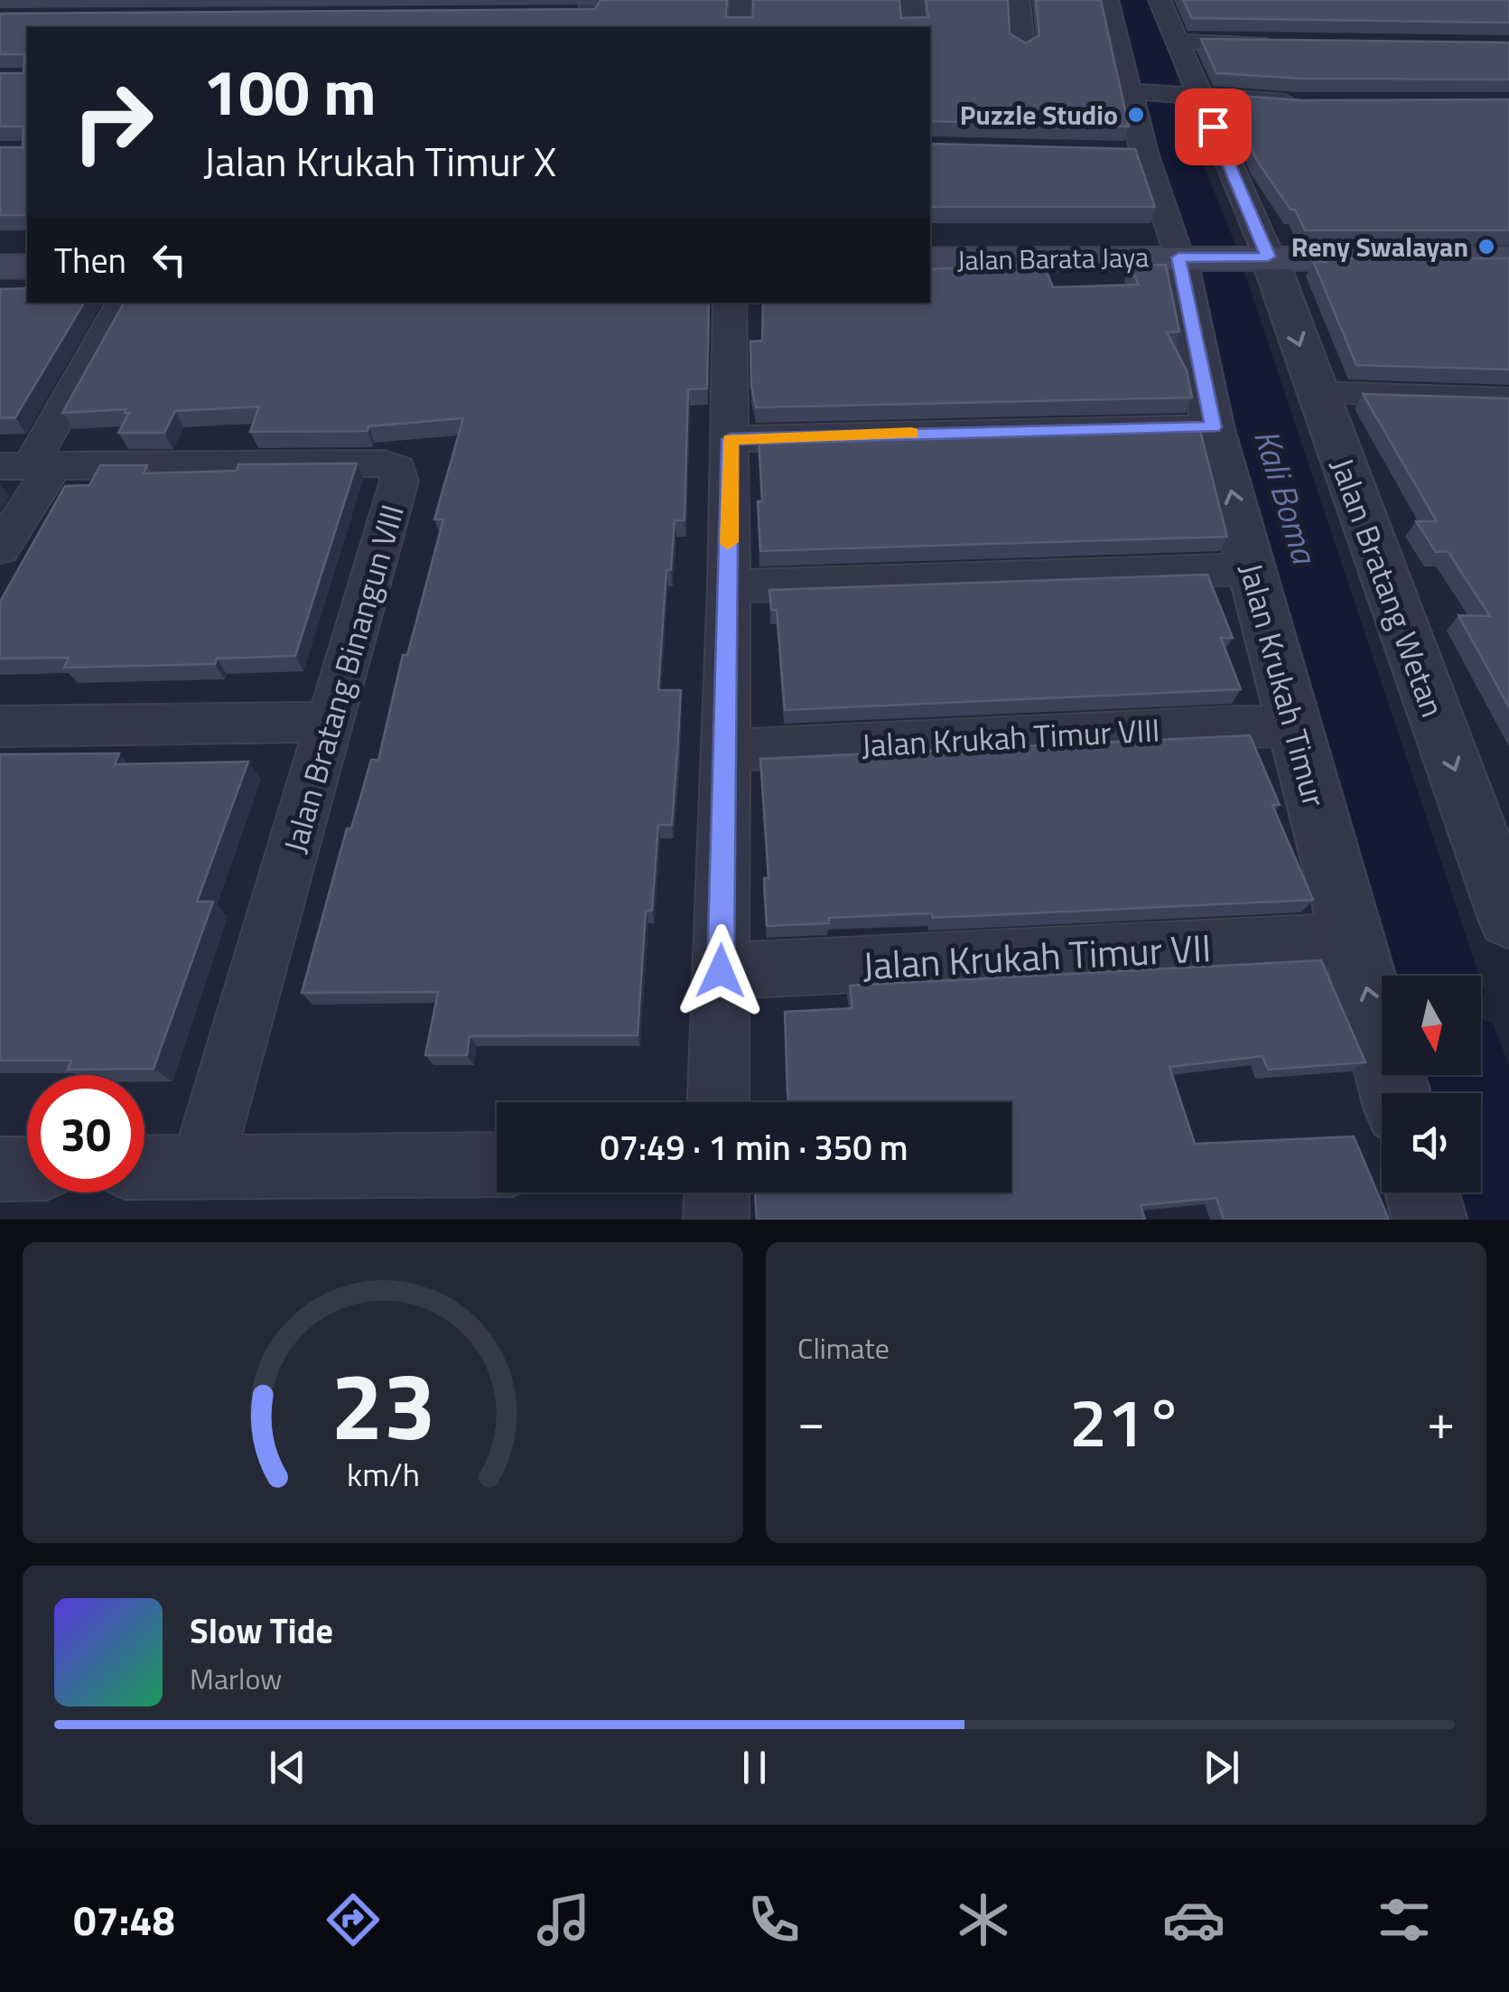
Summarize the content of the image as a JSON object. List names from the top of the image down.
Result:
{
  "streets": {
    "main road": ["Jalan Barata Jaya"],
    "street": [
      "Jalan Bratang Wetan",
      "Jalan Bratang Binangun VIII",
      "Jalan Krukah Timur",
      "Jalan Krukah Timur VIII",
      "Jalan Krukah Timur VII"
    ]
  },
  "crossings": [
    ["Jalan Barata Jaya", "Jalan Bratang Wetan"],
    ["Jalan Barata Jaya", "Jalan Krukah Timur"],
    ["Jalan Krukah Timur", "Jalan Krukah Timur VIII"],
    ["Jalan Krukah Timur", "Jalan Krukah Timur VII"]
  ],
  "one_way": ["Jalan Bratang Wetan", "Jalan Krukah Timur"],
  "water": ["Kali Boma"],
  "places": ["Puzzle Studio", "Reny Swalayan"],
  "north": "bottom",
  "page": {
    "turn": ["100 m", "Jalan Krukah Timur X"],
    "then": "Then",
    "limit": "30",
    "trip": "07:49 · 1 min · 350 m",
    "tile": "Climate",
    "heat": ["−", "21°", "+"],
    "song": ["Slow Tide", "Marlow"],
    "tabs": "07:48",
    "gauge": ["23", "km/h"]
  }
}
